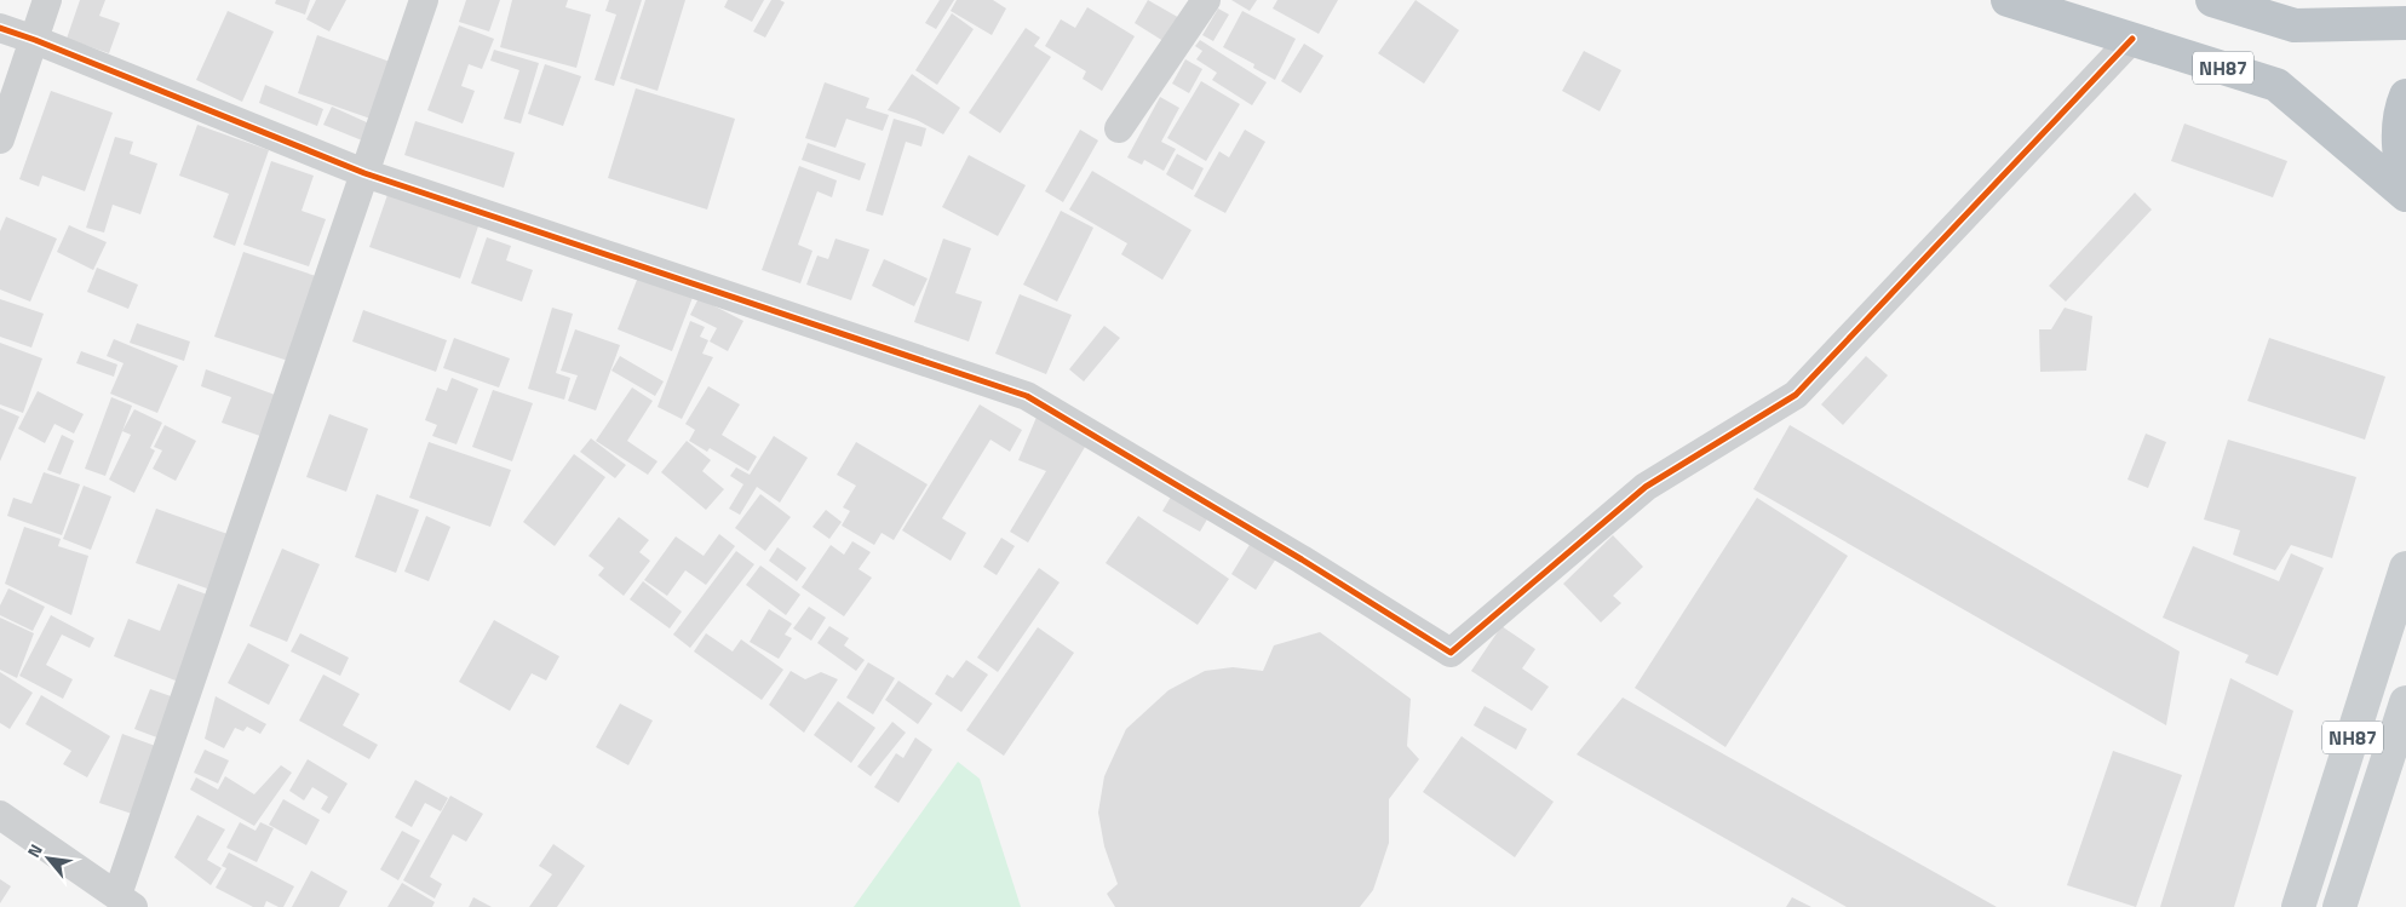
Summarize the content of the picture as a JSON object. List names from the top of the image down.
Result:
{
  "streets": {
    "highway": ["NH87"]
  },
  "north": "top left"
}
